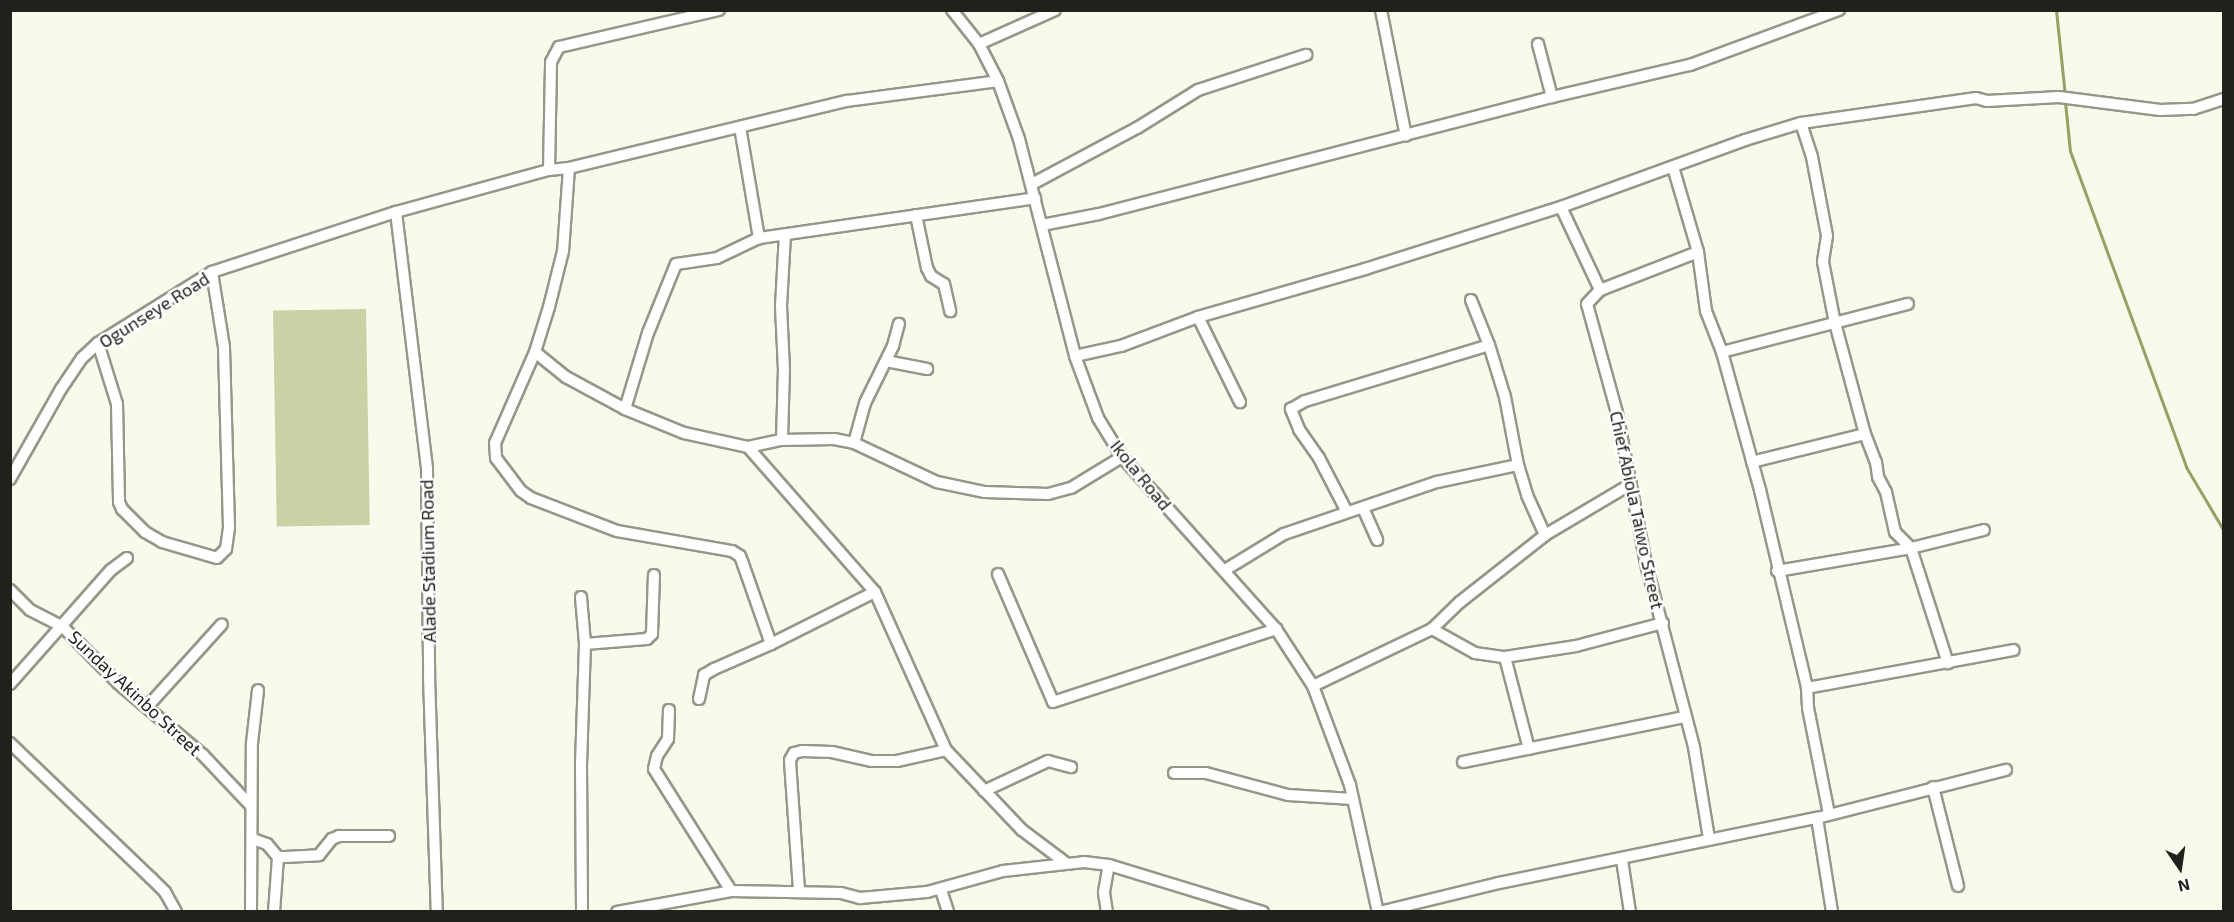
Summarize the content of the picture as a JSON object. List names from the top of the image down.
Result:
{
  "streets": {
    "street": [
      "Ogunseye Road",
      "Ikola Road",
      "Chief Abiola Taiwo Street",
      "Alade Stadium Road",
      "Sunday Akinbo Street"
    ]
  },
  "crossings": [
    ["Ogunseye Road", "Ikola Road"],
    ["Ogunseye Road", "Alade Stadium Road"]
  ],
  "north": "bottom"
}
